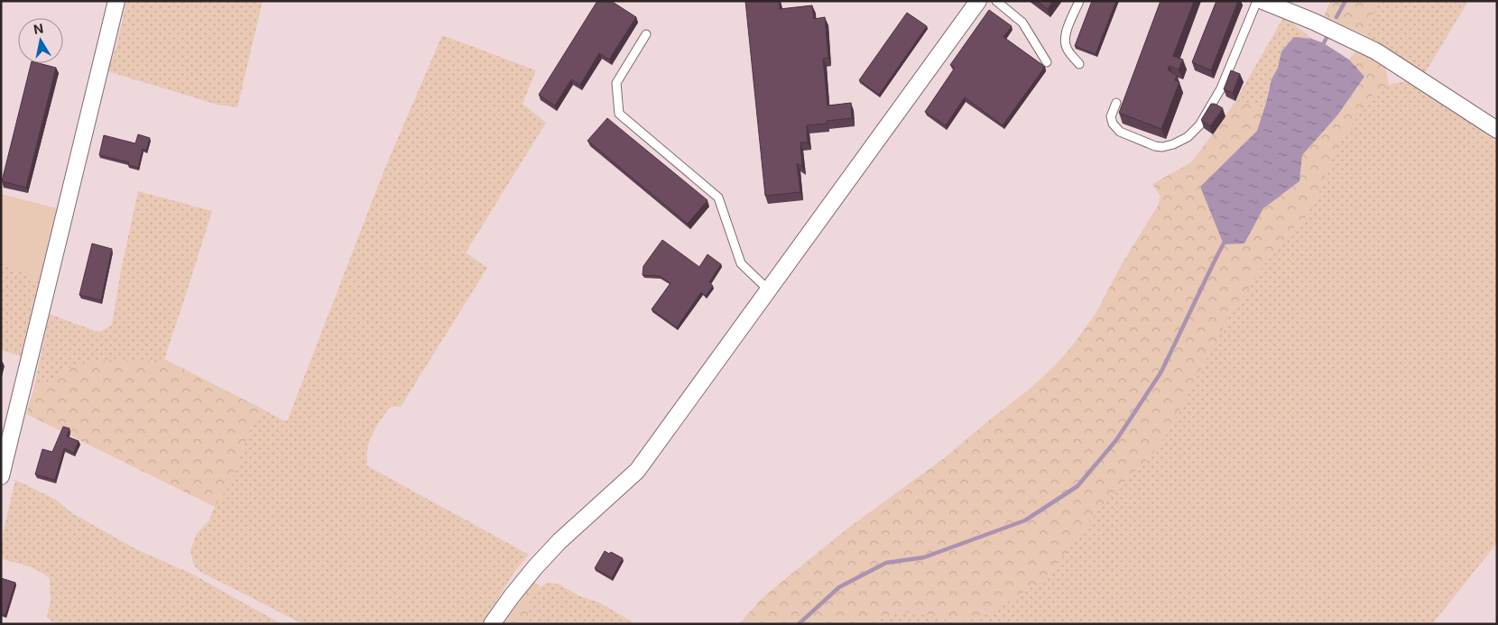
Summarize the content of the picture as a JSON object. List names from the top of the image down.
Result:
{
  "north": "top"
}
